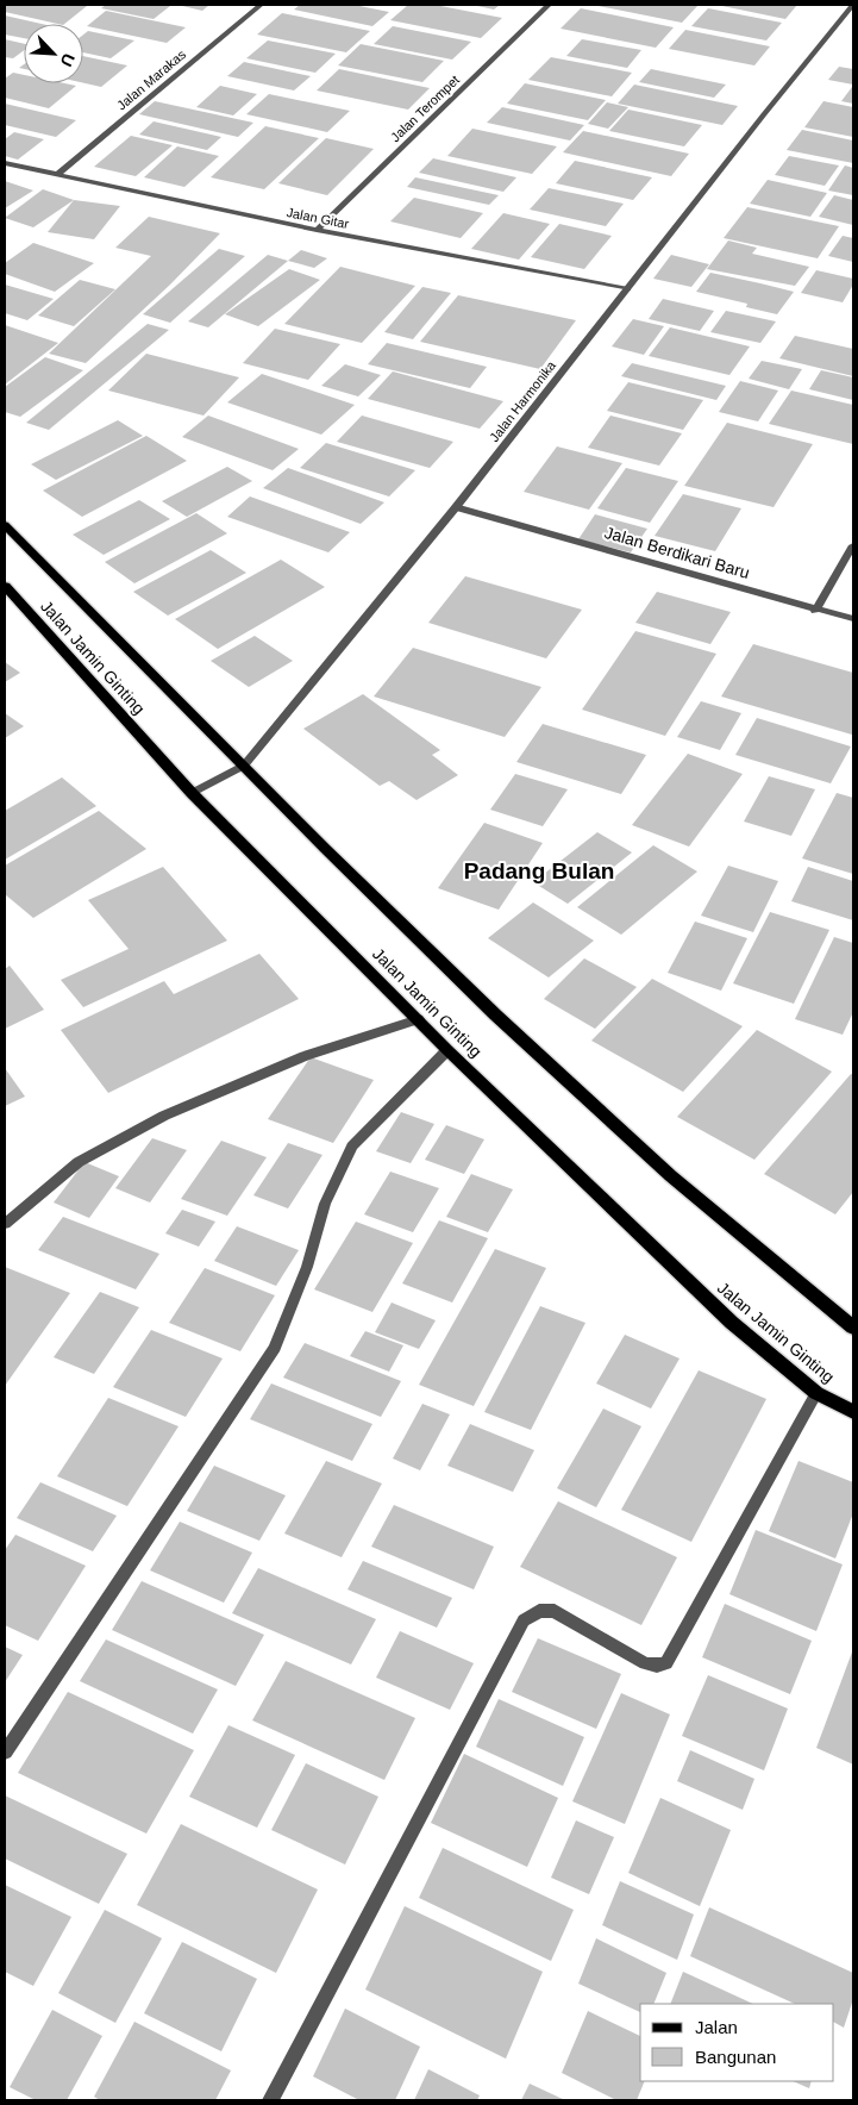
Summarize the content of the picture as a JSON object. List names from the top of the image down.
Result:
{
  "streets": {
    "main road": ["Jalan Jamin Ginting"],
    "street": [
      "Jalan Marakas",
      "Jalan Terompet",
      "Jalan Gitar",
      "Jalan Harmonika",
      "Jalan Berdikari Baru"
    ]
  },
  "crossings": [
    ["Jalan Marakas", "Jalan Gitar"],
    ["Jalan Terompet", "Jalan Gitar"],
    ["Jalan Gitar", "Jalan Harmonika"],
    ["Jalan Harmonika", "Jalan Berdikari Baru"],
    ["Jalan Harmonika", "Jalan Jamin Ginting"]
  ],
  "districts": ["Padang Bulan"],
  "legend": ["Jalan", "Bangunan"],
  "north": "bottom right"
}
